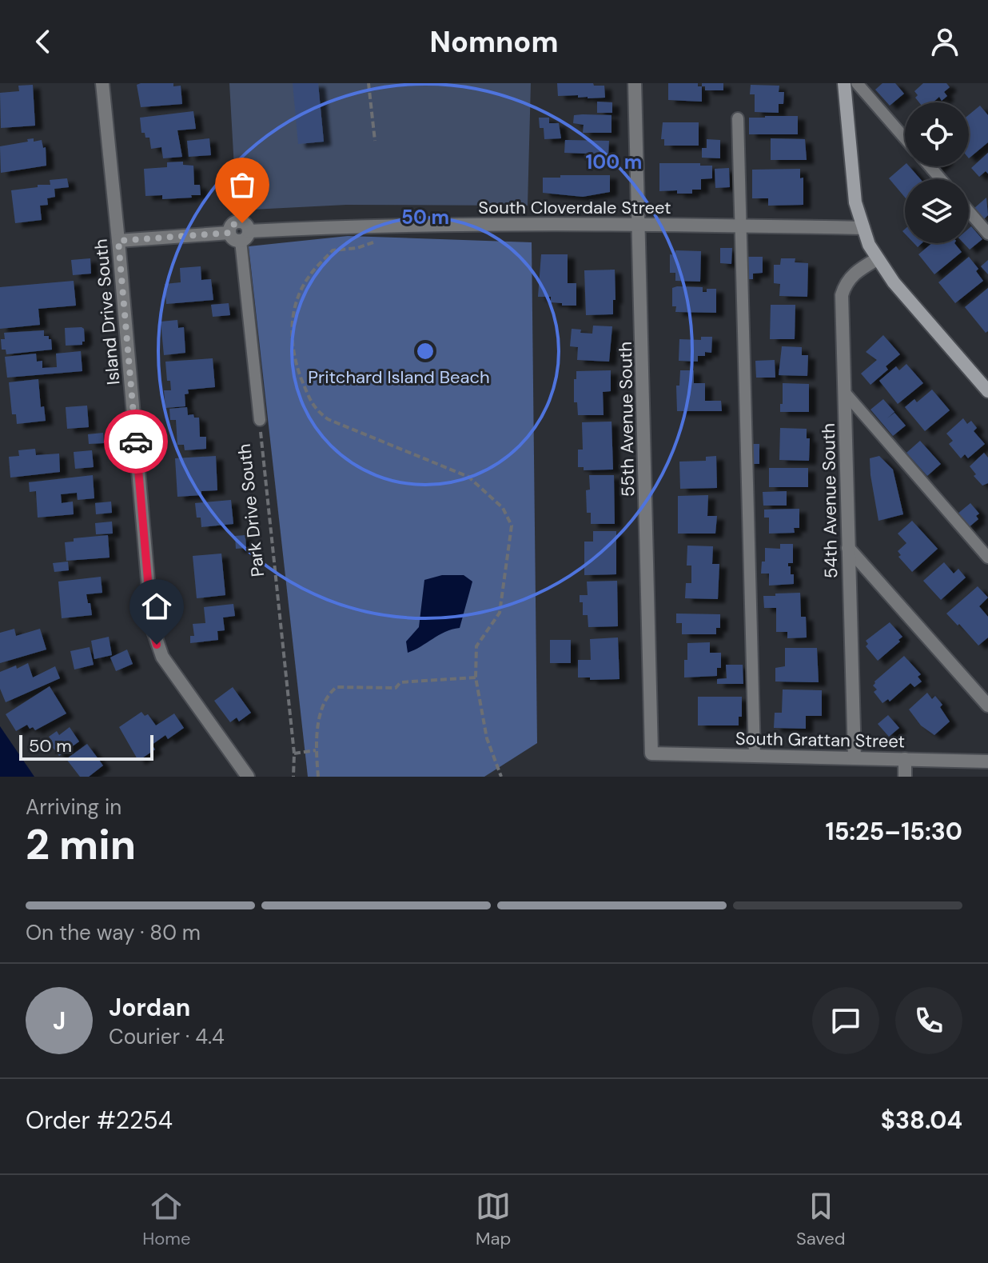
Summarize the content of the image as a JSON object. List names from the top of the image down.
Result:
{
  "streets": {
    "street": [
      "South Cloverdale Street",
      "Island Drive South",
      "55th Avenue South",
      "54th Avenue South",
      "South Grattan Street"
    ],
    "lane": ["Park Drive South"]
  },
  "crossings": [
    ["South Cloverdale Street", "Island Drive South"],
    ["South Cloverdale Street", "55th Avenue South"],
    ["South Cloverdale Street", "Park Drive South"],
    ["55th Avenue South", "South Grattan Street"],
    ["54th Avenue South", "South Grattan Street"]
  ],
  "parks": ["Pritchard Island Beach"],
  "scale_bar": "50 m",
  "page": {
    "header": "Nomnom",
    "scale": "50 m",
    "heading": ["2 min", "Arriving in", "15:25–15:30"],
    "panel": [
      "Jordan",
      "Courier · 4.4",
      "Order #2254",
      "$38.04"
    ],
    "bar": "On the way · 80 m",
    "round": "J",
    "tabs": ["Home", "Map", "Saved"]
  },
  "rings": ["100 m", "50 m"]
}
